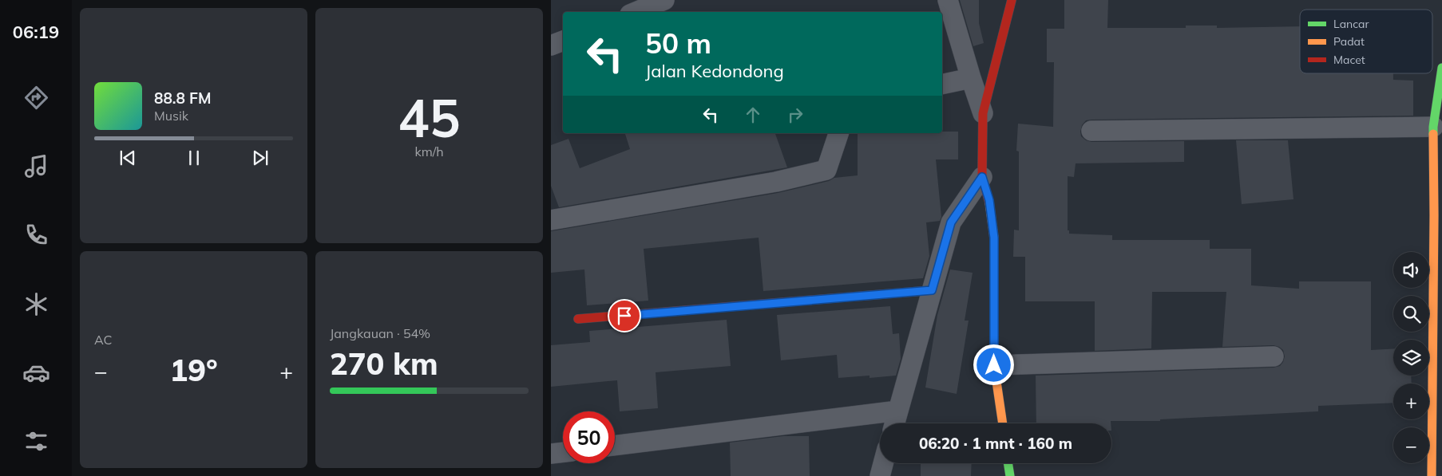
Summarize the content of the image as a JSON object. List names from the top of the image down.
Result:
{
  "legend": ["Lancar", "Padat", "Macet"],
  "page": {
    "tabs": "06:19",
    "tile": [
      ["45", "km/h"],
      "AC",
      ["Jangkauan · 54%", "270 km"]
    ],
    "turn": ["50 m", "Jalan Kedondong"],
    "song": ["88.8 FM", "Musik"],
    "map_buttons": ["+", "−"],
    "heat": ["−", "19°", "+"],
    "limit": "50",
    "trip": "06:20 · 1 mnt · 160 m"
  }
}
